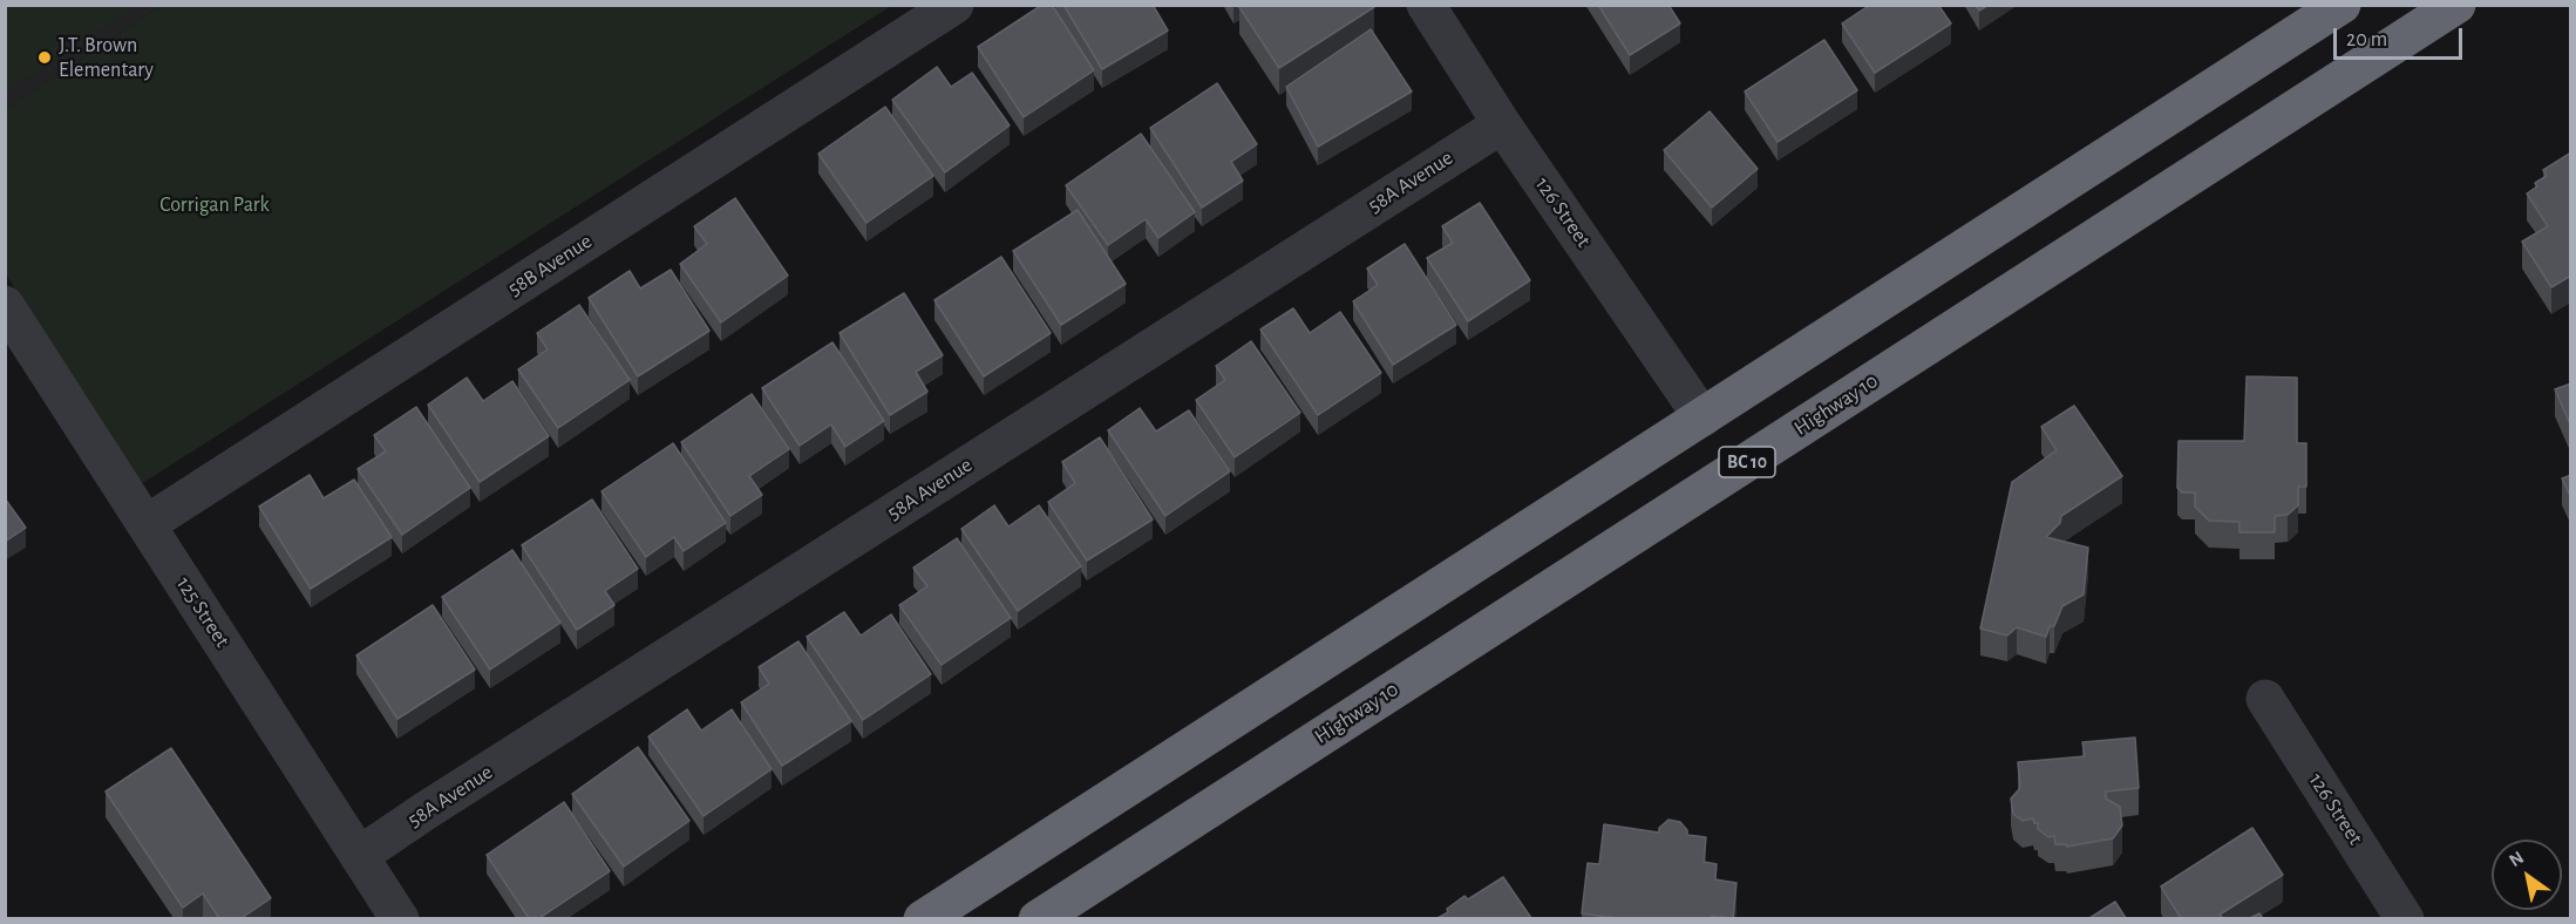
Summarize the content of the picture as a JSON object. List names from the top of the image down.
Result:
{
  "streets": {
    "highway": ["Highway 10", "BC 10"],
    "street": [
      "58A Avenue",
      "126 Street",
      "58B Avenue",
      "125 Street"
    ]
  },
  "crossings": [
    ["58A Avenue", "126 Street"],
    ["58A Avenue", "125 Street"],
    ["58B Avenue", "125 Street"]
  ],
  "parks": ["Corrigan Park"],
  "places": ["J.T. Brown Elementary"],
  "scale_bar": "20 m",
  "north": "top left"
}
